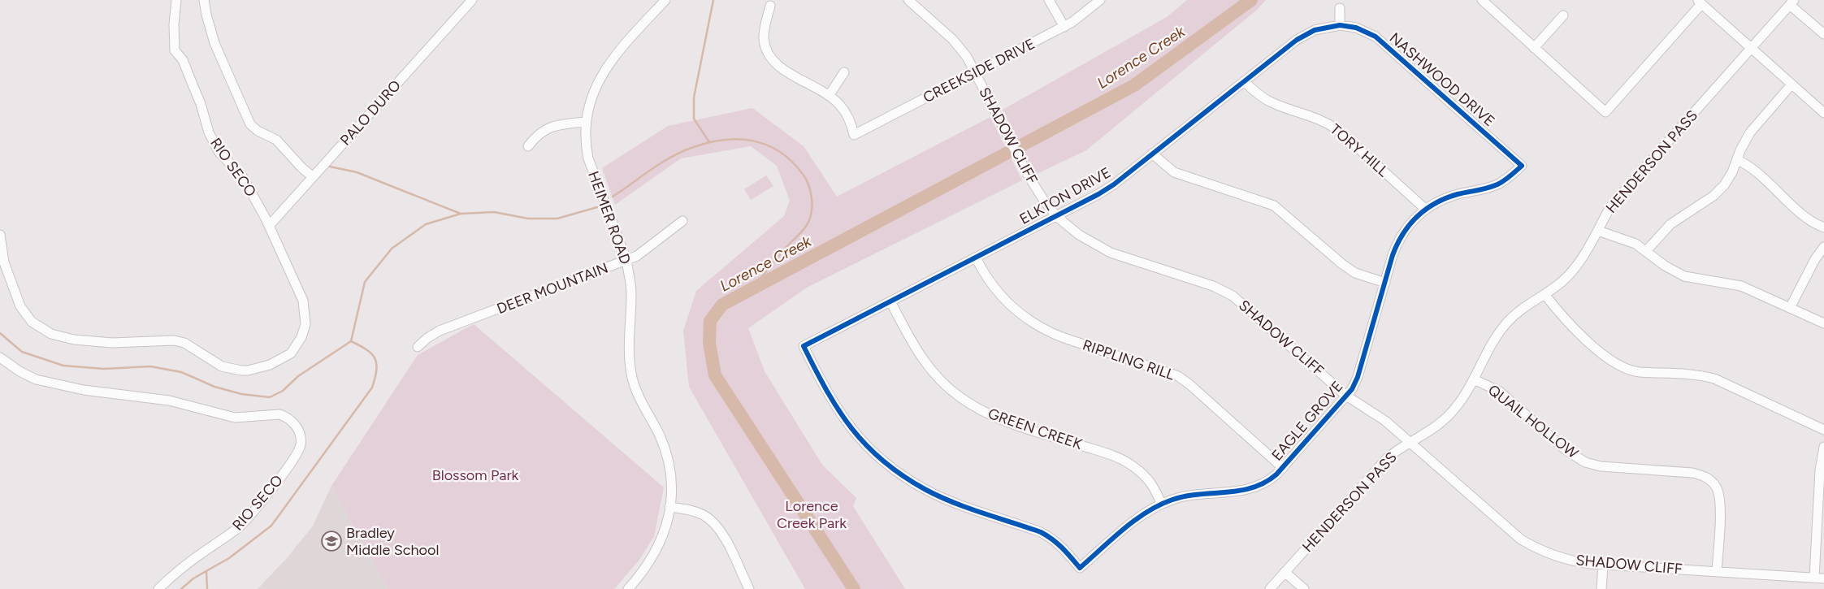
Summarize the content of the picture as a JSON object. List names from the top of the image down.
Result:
{
  "streets": {
    "street": [
      "CREEKSIDE DRIVE",
      "NASHWOOD DRIVE",
      "PALO DURO",
      "SHADOW CLIFF",
      "TORY HILL",
      "HENDERSON PASS",
      "RIO SECO",
      "ELKTON DRIVE",
      "HEIMER ROAD",
      "DEER MOUNTAIN",
      "RIPPLING RILL",
      "EAGLE GROVE",
      "QUAIL HOLLOW",
      "GREEN CREEK"
    ]
  },
  "crossings": [
    ["CREEKSIDE DRIVE", "SHADOW CLIFF"],
    ["NASHWOOD DRIVE", "ELKTON DRIVE"],
    ["NASHWOOD DRIVE", "EAGLE GROVE"],
    ["PALO DURO", "RIO SECO"],
    ["SHADOW CLIFF", "HENDERSON PASS"],
    ["SHADOW CLIFF", "ELKTON DRIVE"],
    ["SHADOW CLIFF", "EAGLE GROVE"],
    ["SHADOW CLIFF", "QUAIL HOLLOW"],
    ["TORY HILL", "ELKTON DRIVE"],
    ["TORY HILL", "EAGLE GROVE"],
    ["HENDERSON PASS", "QUAIL HOLLOW"],
    ["ELKTON DRIVE", "RIPPLING RILL"],
    ["ELKTON DRIVE", "EAGLE GROVE"],
    ["ELKTON DRIVE", "GREEN CREEK"],
    ["HEIMER ROAD", "DEER MOUNTAIN"],
    ["RIPPLING RILL", "EAGLE GROVE"],
    ["EAGLE GROVE", "GREEN CREEK"]
  ],
  "water": ["Lorence Creek"],
  "parks": ["Blossom Park", "Lorence Creek Park"],
  "places": {
    "school or university": ["Bradley Middle School"]
  }
}
